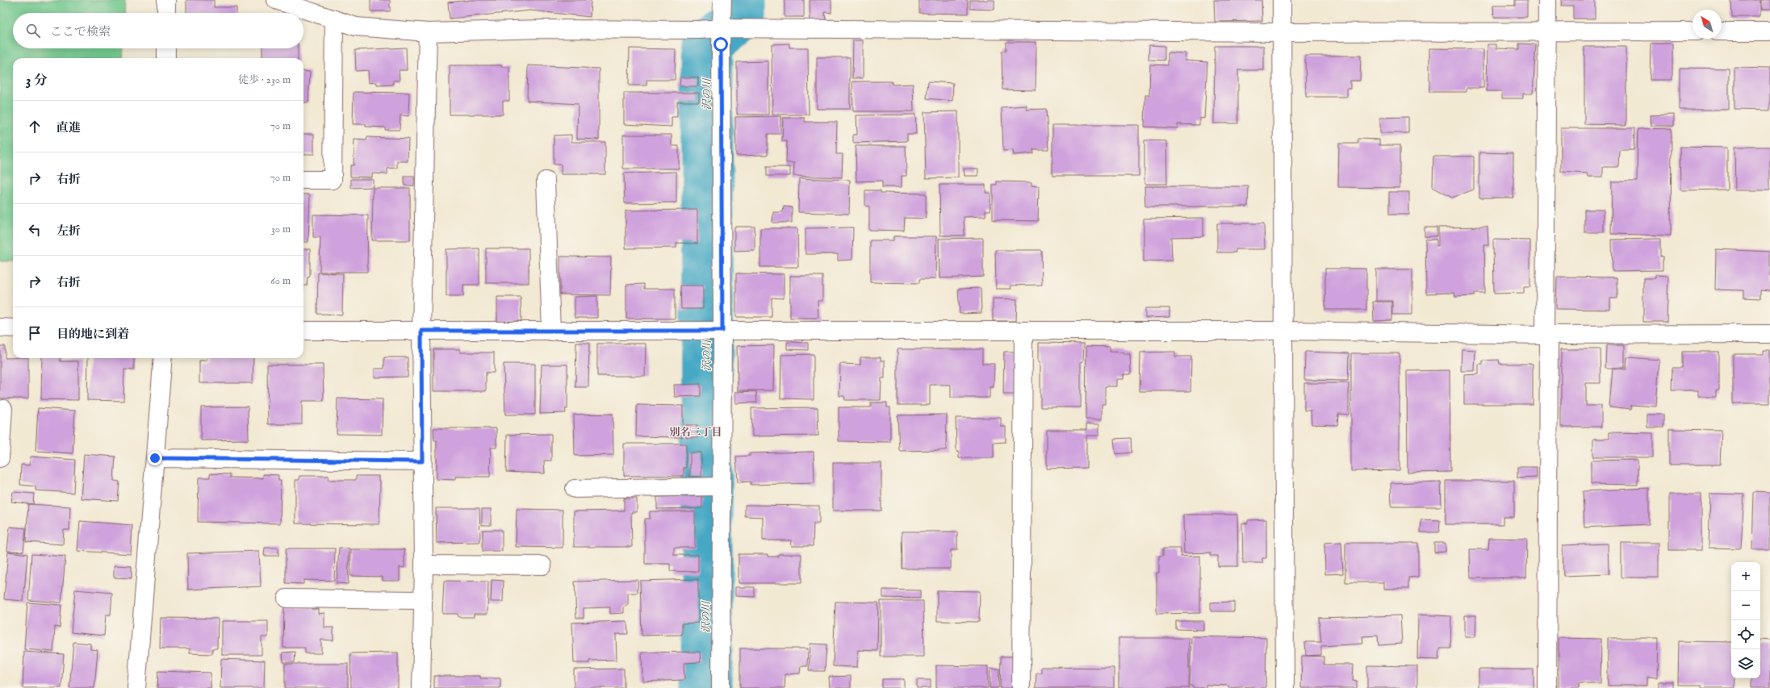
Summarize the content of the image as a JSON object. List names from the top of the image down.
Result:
{
  "districts": ["別名二丁目"],
  "water": ["沢の川"],
  "north": "top left",
  "page": {
    "search": "ここで検索",
    "heading": ["3 分", "徒歩 · 230 m"],
    "list": [
      ["直進", "70 m"],
      ["右折", "70 m"],
      ["左折", "30 m"],
      ["右折", "60 m"],
      "目的地に到着"
    ],
    "map_buttons": ["+", "−"]
  }
}
